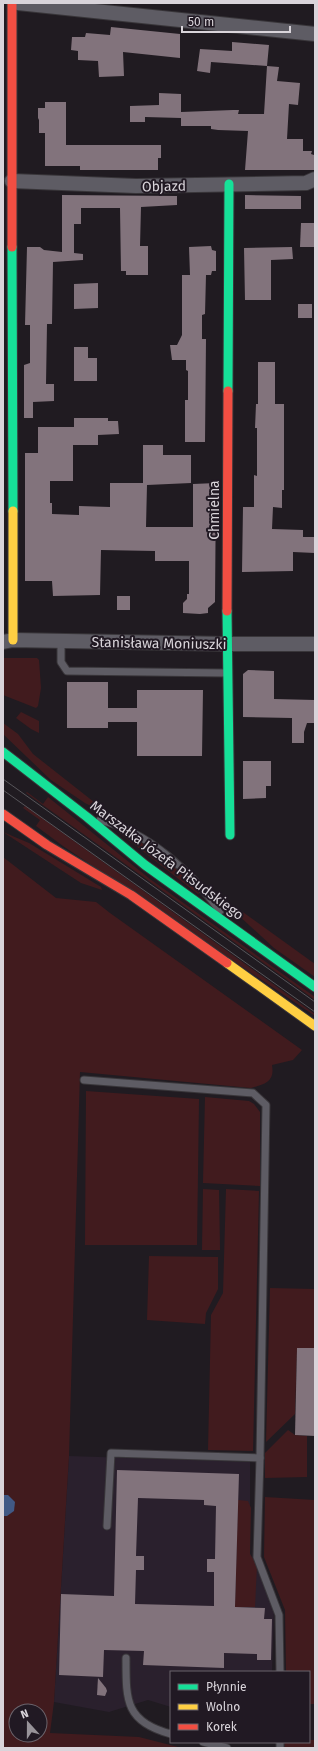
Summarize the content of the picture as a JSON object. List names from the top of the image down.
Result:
{
  "streets": {
    "street": [
      "Objazd",
      "Chmielna",
      "Stanisława Moniuszki",
      "Marszałka Józefa Piłsudskiego"
    ]
  },
  "crossings": [
    ["Objazd", "Chmielna"],
    ["Chmielna", "Stanisława Moniuszki"]
  ],
  "legend": ["Płynnie", "Wolno", "Korek"],
  "scale_bar": "50 m",
  "north": "top"
}
